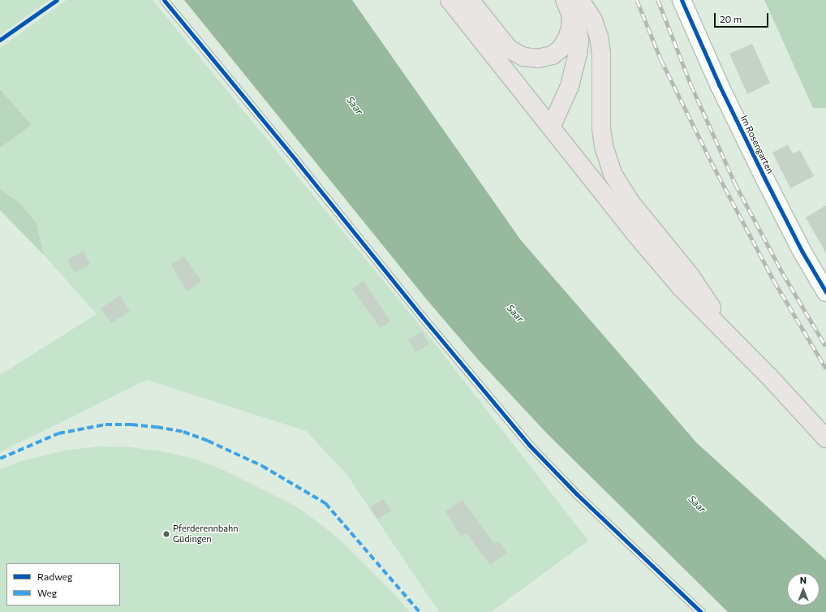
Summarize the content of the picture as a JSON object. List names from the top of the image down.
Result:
{
  "streets": {
    "street": ["Im Rosengarten"]
  },
  "water": ["Saar"],
  "places": ["Pferderennbahn Güdingen"],
  "legend": ["Radweg", "Weg"],
  "scale_bar": "20 m",
  "north": "top"
}
